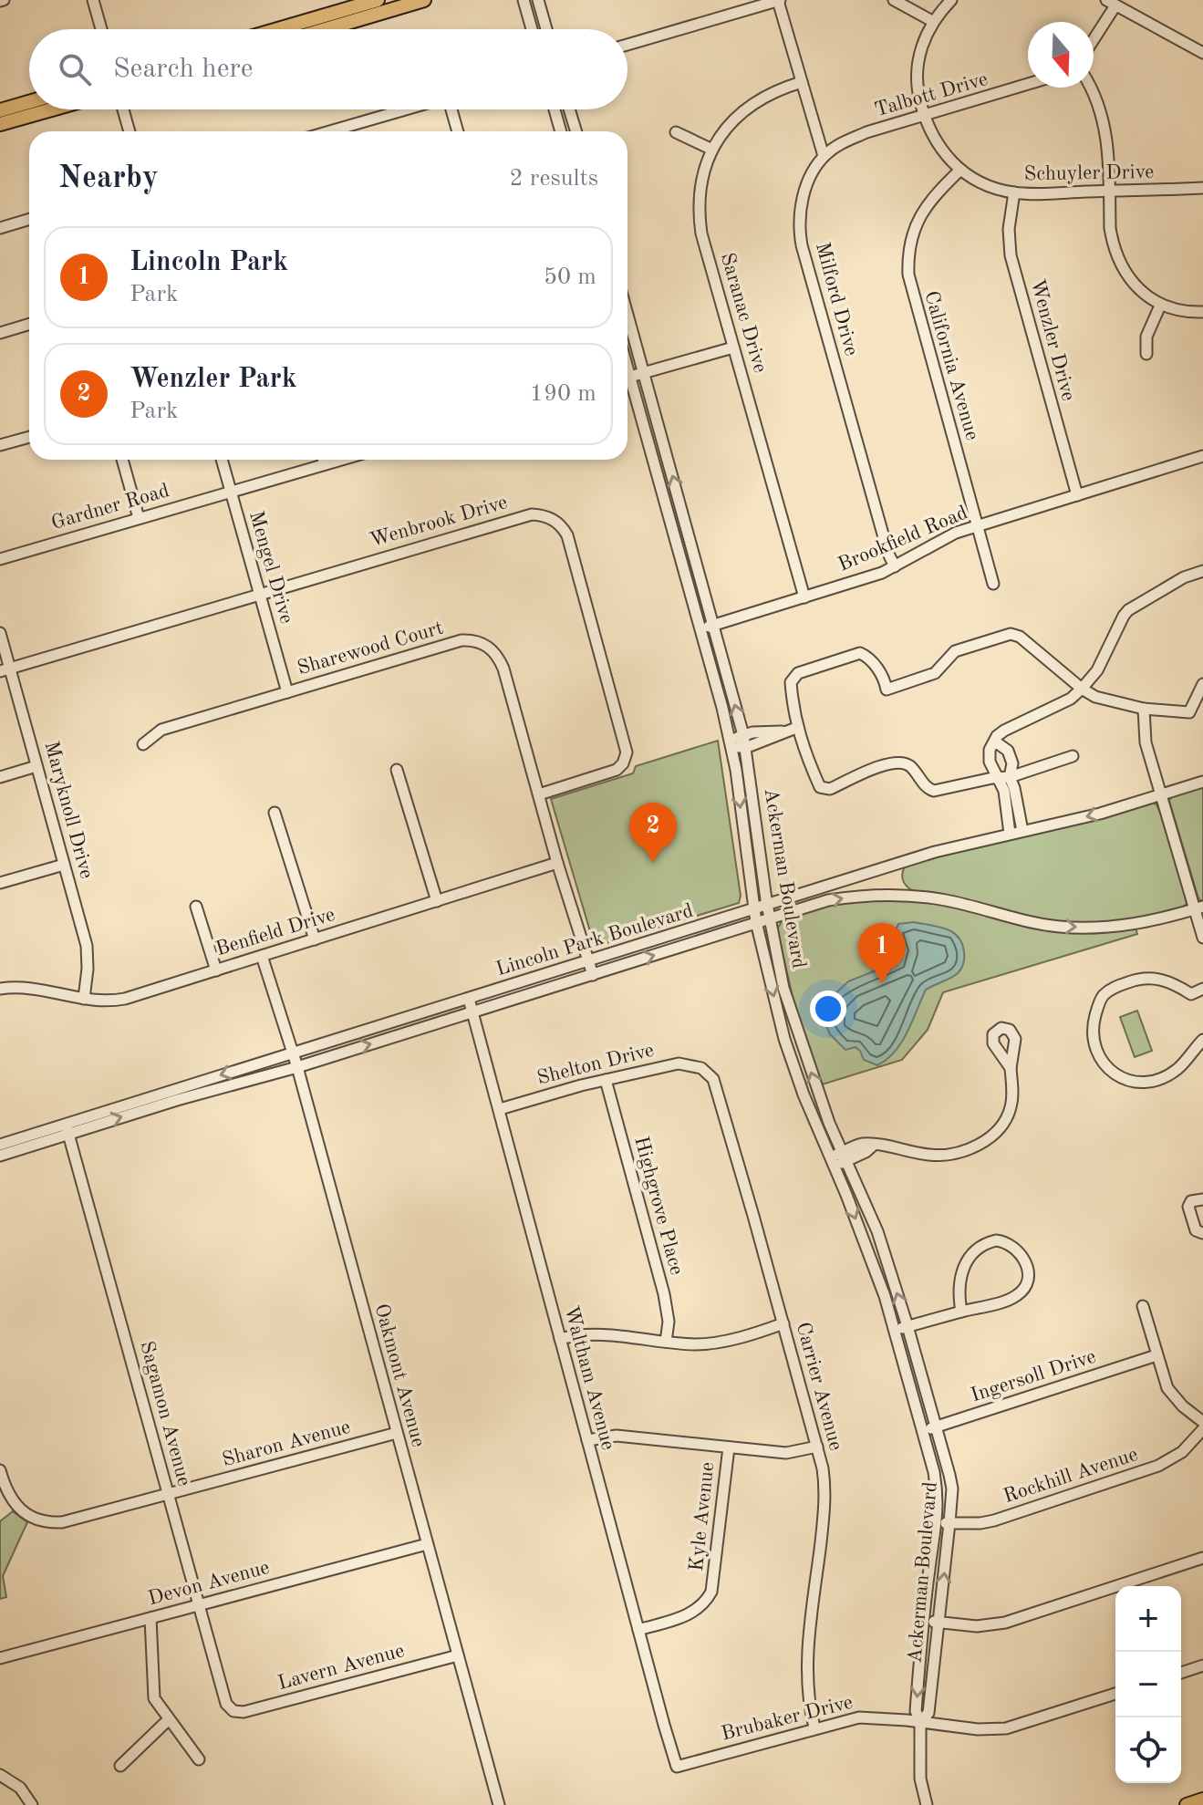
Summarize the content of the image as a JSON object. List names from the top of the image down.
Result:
{
  "streets": {
    "street": [
      "Talbott Drive",
      "Schuyler Drive",
      "Milford Drive",
      "Saranac Drive",
      "Wenzler Drive",
      "California Avenue",
      "Gardner Road",
      "Wenbrook Drive",
      "Brookfield Road",
      "Mengel Drive",
      "Sharewood Court",
      "Maryknoll Drive",
      "Ackerman Boulevard",
      "Benfield Drive",
      "Lincoln Park Boulevard",
      "Shelton Drive",
      "Highgrove Place",
      "Oakmont Avenue",
      "Ingersoll Drive",
      "Waltham Avenue",
      "Carrier Avenue",
      "Sagamon Avenue",
      "Sharon Avenue",
      "Rockhill Avenue",
      "Kyle Avenue",
      "Devon Avenue",
      "Lavern Avenue",
      "Brubaker Drive"
    ]
  },
  "crossings": [
    ["Talbott Drive", "Schuyler Drive"],
    ["Talbott Drive", "Milford Drive"],
    ["Schuyler Drive", "Wenzler Drive"],
    ["Schuyler Drive", "California Avenue"],
    ["Milford Drive", "Brookfield Road"],
    ["Saranac Drive", "Brookfield Road"],
    ["Wenzler Drive", "Brookfield Road"],
    ["California Avenue", "Brookfield Road"],
    ["Gardner Road", "Mengel Drive"],
    ["Wenbrook Drive", "Mengel Drive"],
    ["Wenbrook Drive", "Sharewood Court"],
    ["Wenbrook Drive", "Maryknoll Drive"],
    ["Brookfield Road", "Ackerman Boulevard"],
    ["Mengel Drive", "Sharewood Court"],
    ["Sharewood Court", "Benfield Drive"],
    ["Sharewood Court", "Lincoln Park Boulevard"],
    ["Maryknoll Drive", "Benfield Drive"],
    ["Ackerman Boulevard", "Lincoln Park Boulevard"],
    ["Ackerman Boulevard", "Ingersoll Drive"],
    ["Ackerman Boulevard", "Rockhill Avenue"],
    ["Ackerman Boulevard", "Brubaker Drive"],
    ["Benfield Drive", "Oakmont Avenue"],
    ["Lincoln Park Boulevard", "Oakmont Avenue"],
    ["Lincoln Park Boulevard", "Waltham Avenue"],
    ["Lincoln Park Boulevard", "Sagamon Avenue"],
    ["Shelton Drive", "Highgrove Place"],
    ["Shelton Drive", "Waltham Avenue"],
    ["Shelton Drive", "Carrier Avenue"],
    ["Oakmont Avenue", "Sharon Avenue"],
    ["Oakmont Avenue", "Devon Avenue"],
    ["Oakmont Avenue", "Lavern Avenue"],
    ["Waltham Avenue", "Kyle Avenue"],
    ["Waltham Avenue", "Brubaker Drive"],
    ["Carrier Avenue", "Brubaker Drive"],
    ["Sagamon Avenue", "Sharon Avenue"],
    ["Sagamon Avenue", "Devon Avenue"],
    ["Sagamon Avenue", "Lavern Avenue"]
  ],
  "north": "bottom",
  "page": {
    "search": "Search here",
    "heading": ["Nearby", "2 results"],
    "list": [
      {
        "mark": "1",
        "name": "Lincoln Park",
        "note": "Park",
        "value": "50 m"
      },
      {
        "mark": "2",
        "name": "Wenzler Park",
        "note": "Park",
        "value": "190 m"
      }
    ],
    "pins": ["2", "1"],
    "map_buttons": ["+", "−"]
  }
}
